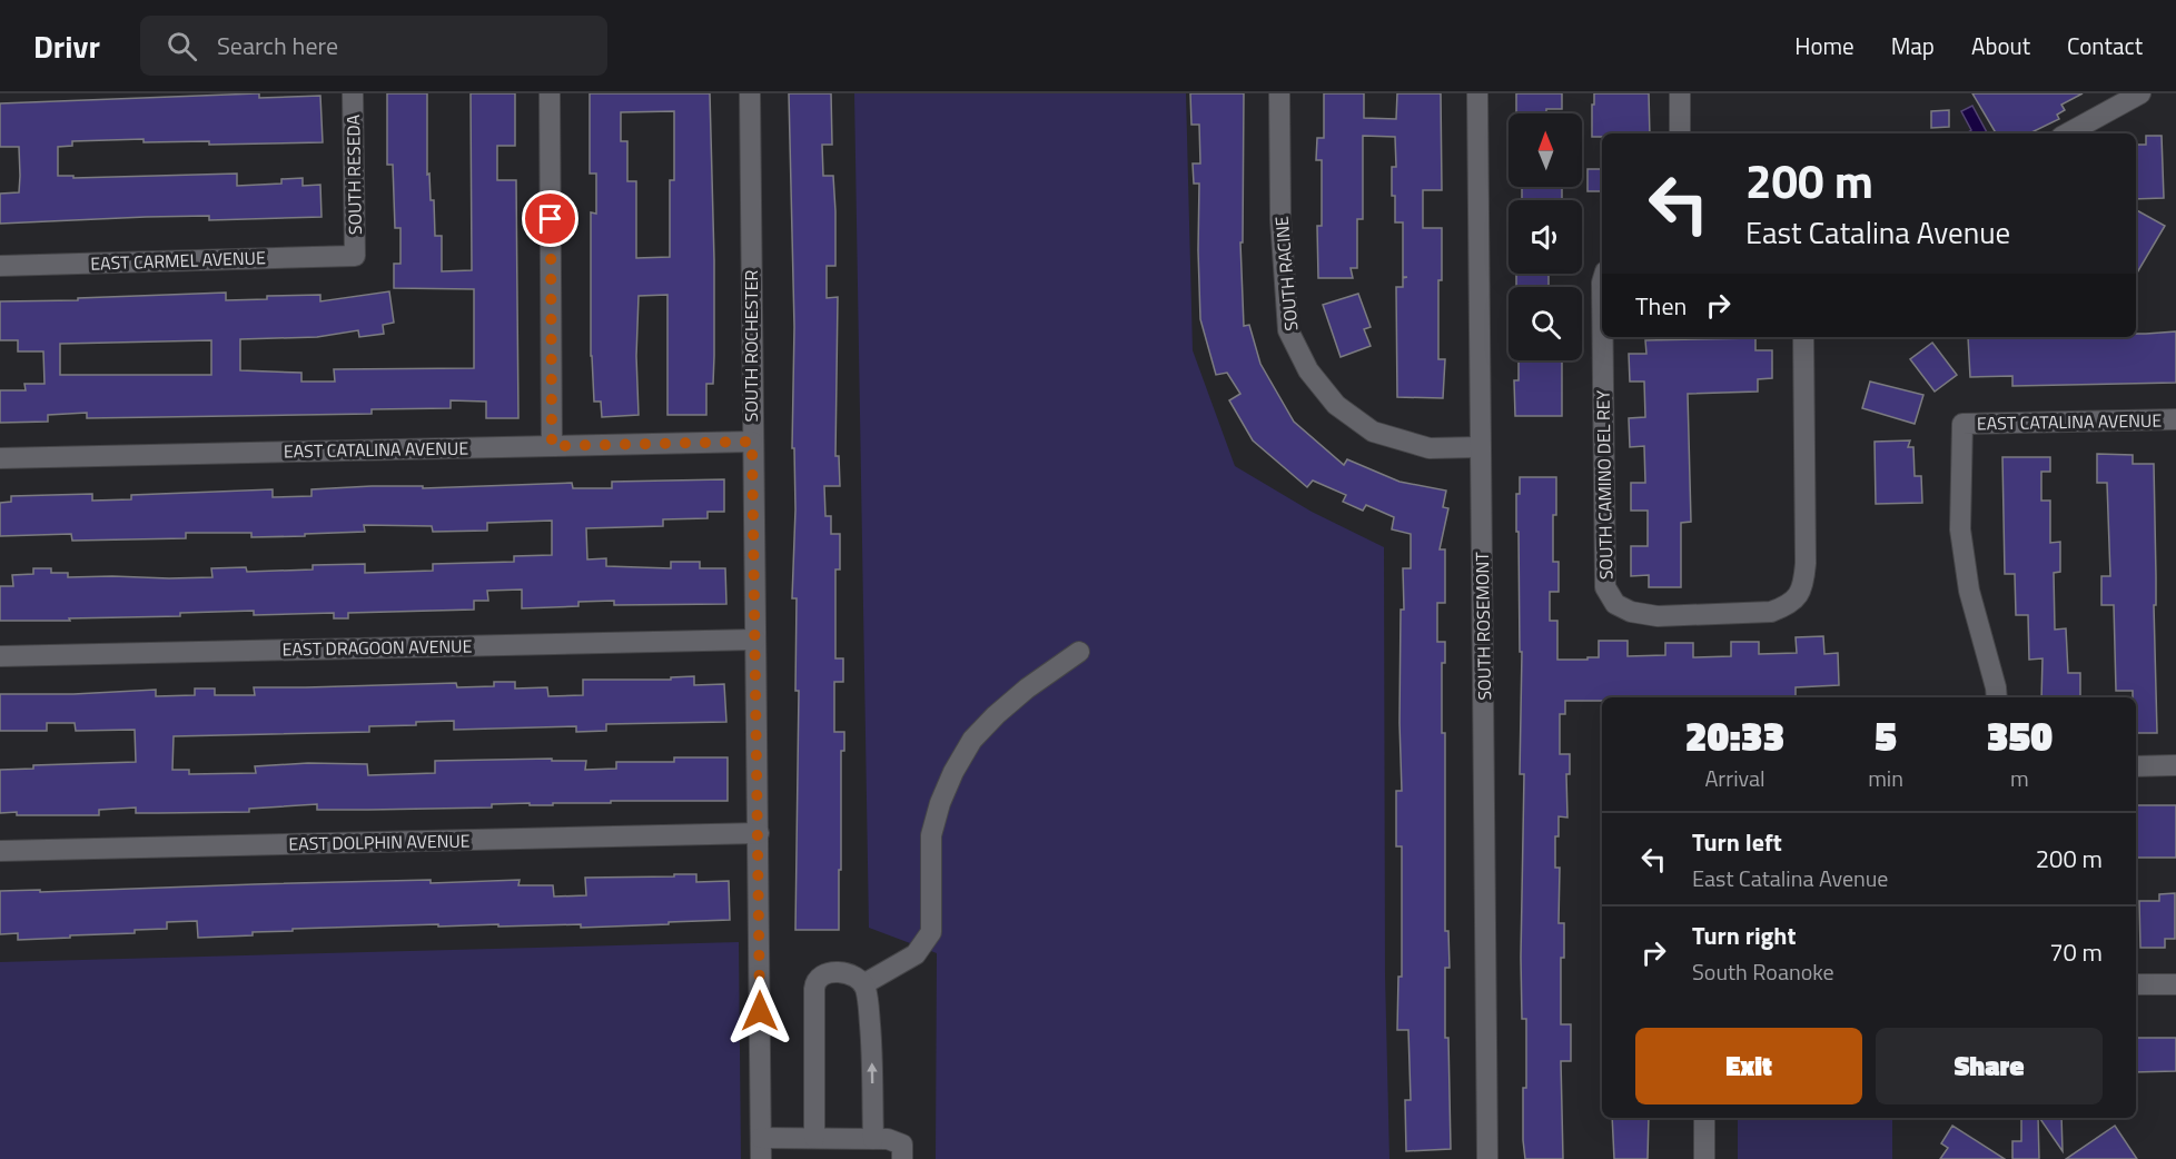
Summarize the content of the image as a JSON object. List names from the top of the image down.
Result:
{
  "streets": {
    "street": [
      "SOUTH RESEDA",
      "EAST CARMEL AVENUE",
      "SOUTH RACINE",
      "SOUTH ROCHESTER",
      "EAST CATALINA AVENUE",
      "SOUTH CAMINO DEL REY",
      "SOUTH ROSEMONT",
      "EAST DRAGOON AVENUE",
      "EAST DOLPHIN AVENUE"
    ]
  },
  "crossings": [
    ["SOUTH RESEDA", "EAST CARMEL AVENUE"],
    ["SOUTH RACINE", "SOUTH ROSEMONT"],
    ["SOUTH ROCHESTER", "EAST CATALINA AVENUE"],
    ["SOUTH ROCHESTER", "EAST DRAGOON AVENUE"],
    ["SOUTH ROCHESTER", "EAST DOLPHIN AVENUE"]
  ],
  "north": "top",
  "page": {
    "header": "Drivr",
    "search": "Search here",
    "nav": [
      "Home",
      "Map",
      "About",
      "Contact"
    ],
    "turn": ["200 m", "East Catalina Avenue"],
    "then": "Then",
    "eta": [
      "20:33",
      "Arrival",
      "5",
      "min",
      "350",
      "m"
    ],
    "list": [
      {
        "name": "Turn left",
        "note": "East Catalina Avenue",
        "value": "200 m"
      },
      {
        "name": "Turn right",
        "note": "South Roanoke",
        "value": "70 m"
      }
    ],
    "buttons": ["Exit", "Share"]
  }
}
